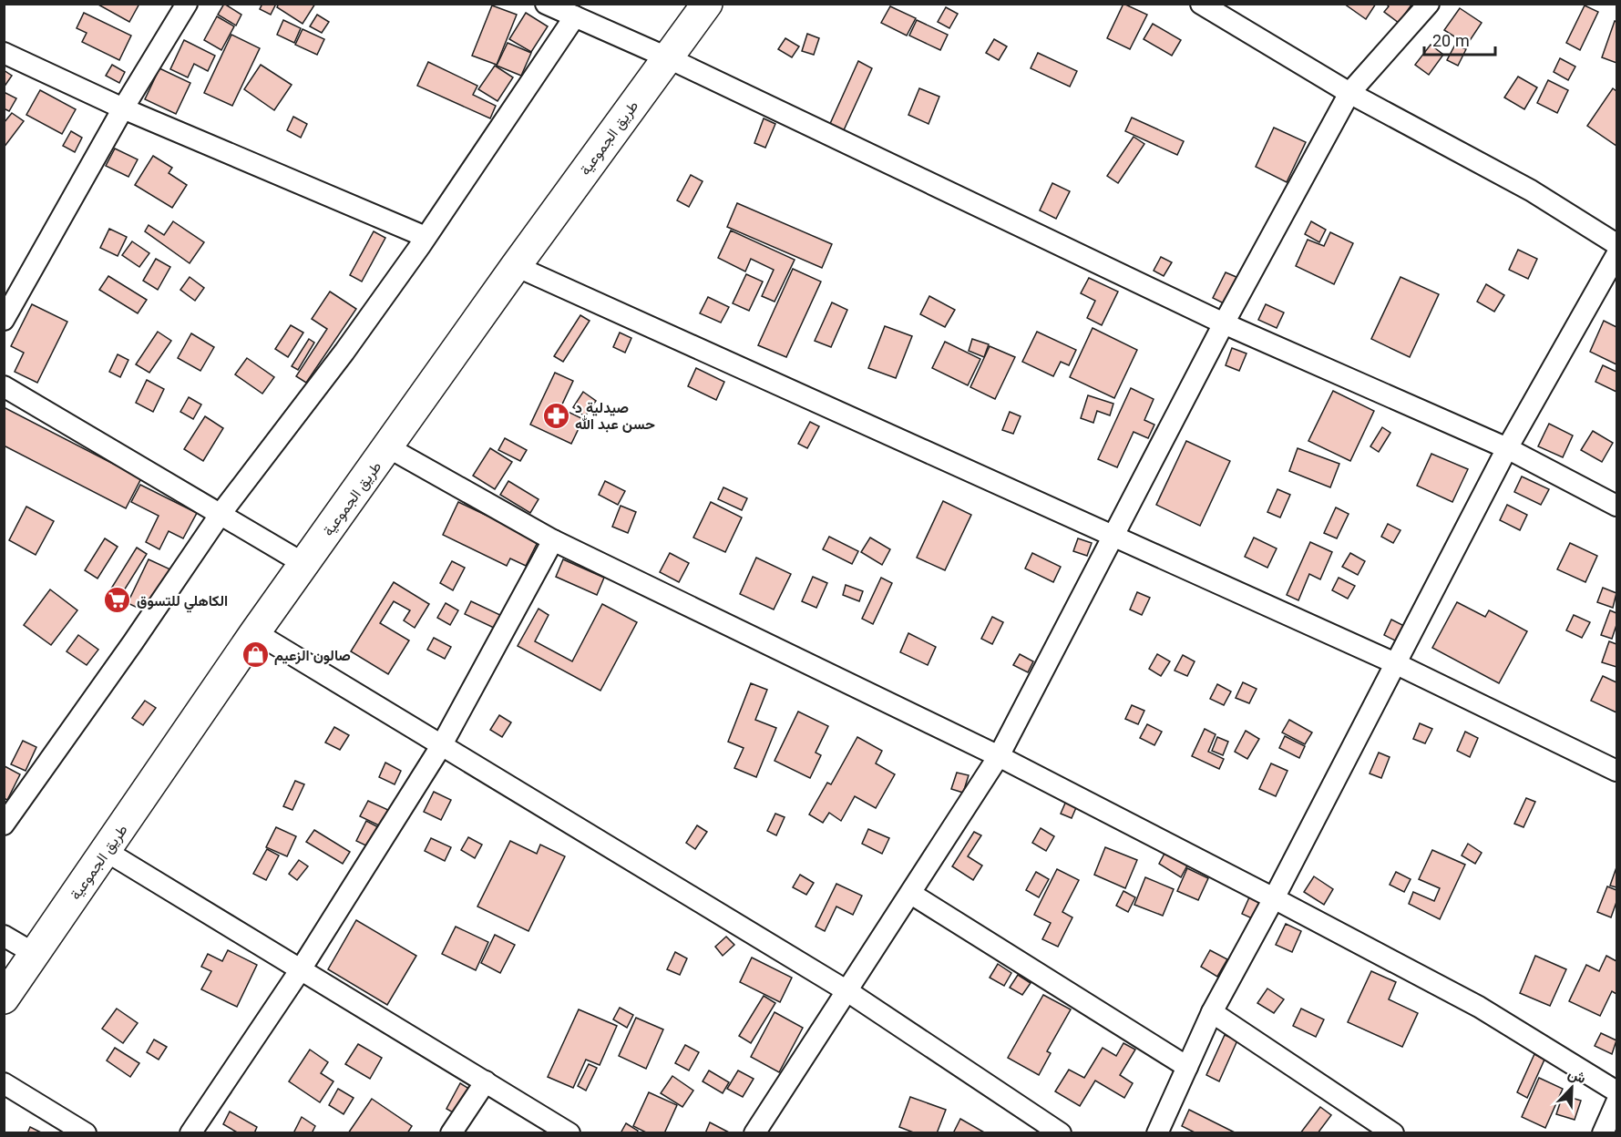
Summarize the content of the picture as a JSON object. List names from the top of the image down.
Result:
{
  "streets": {
    "main road": ["طريق الجموعية"]
  },
  "places": {
    "pharmacy": ["صيدلية د حسن عبد الله"],
    "supermarket": ["الكاهلي للتسوق"],
    "shop": ["صالون الزعيم"]
  },
  "scale_bar": "20 m",
  "north": "top right"
}
